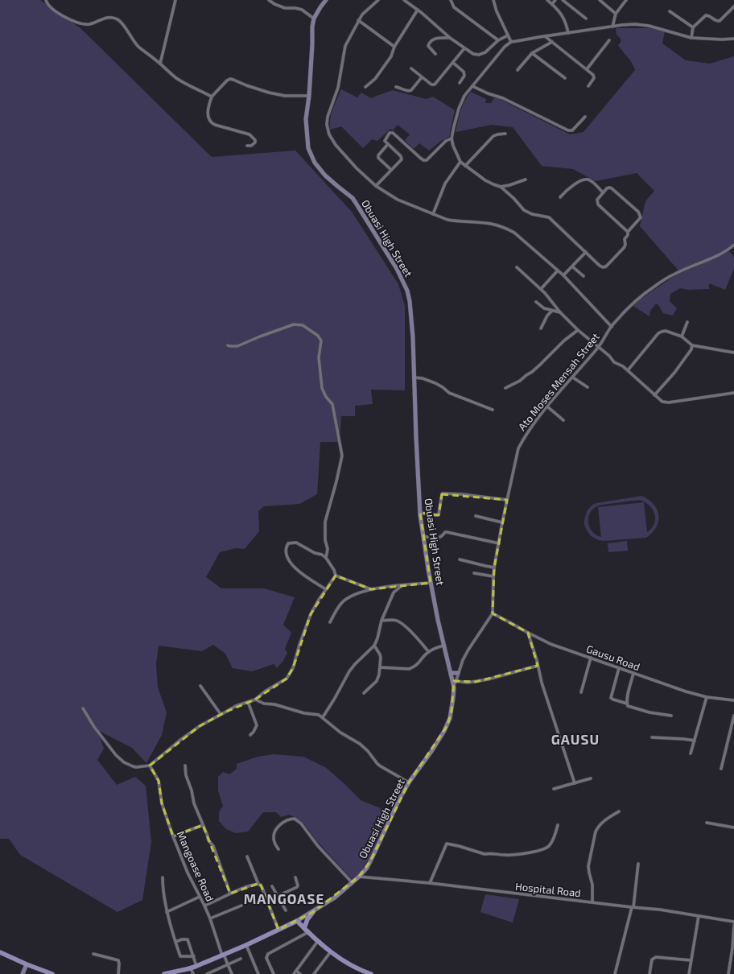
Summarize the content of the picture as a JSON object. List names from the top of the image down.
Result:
{
  "streets": {
    "main road": ["Obuasi High Street"],
    "street": [
      "Ato Moses Mensah Street",
      "Gausu Road",
      "Mangoase Road",
      "Hospital Road"
    ]
  },
  "crossings": [
    ["Obuasi High Street", "Mangoase Road"],
    ["Obuasi High Street", "Hospital Road"],
    ["Ato Moses Mensah Street", "Gausu Road"]
  ],
  "districts": ["GAUSU", "MANGOASE"]
}
